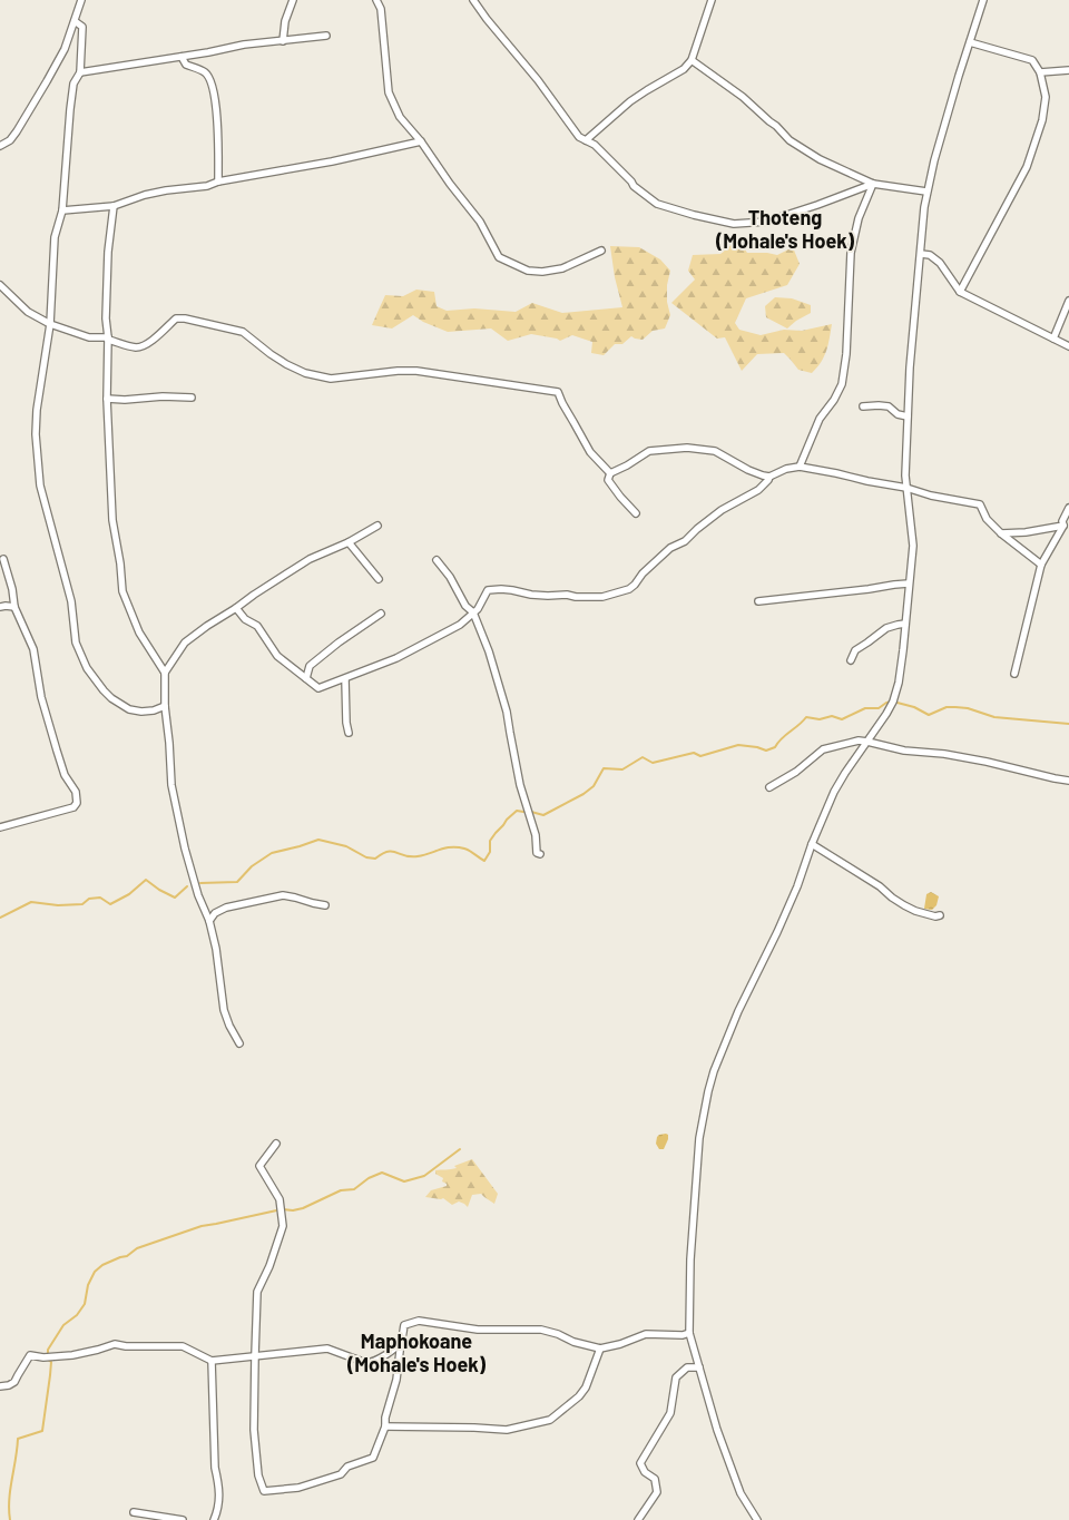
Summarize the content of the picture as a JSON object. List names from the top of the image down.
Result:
{
  "districts": ["Thoteng (Mohale's Hoek)", "Maphokoane (Mohale's Hoek)"]
}
